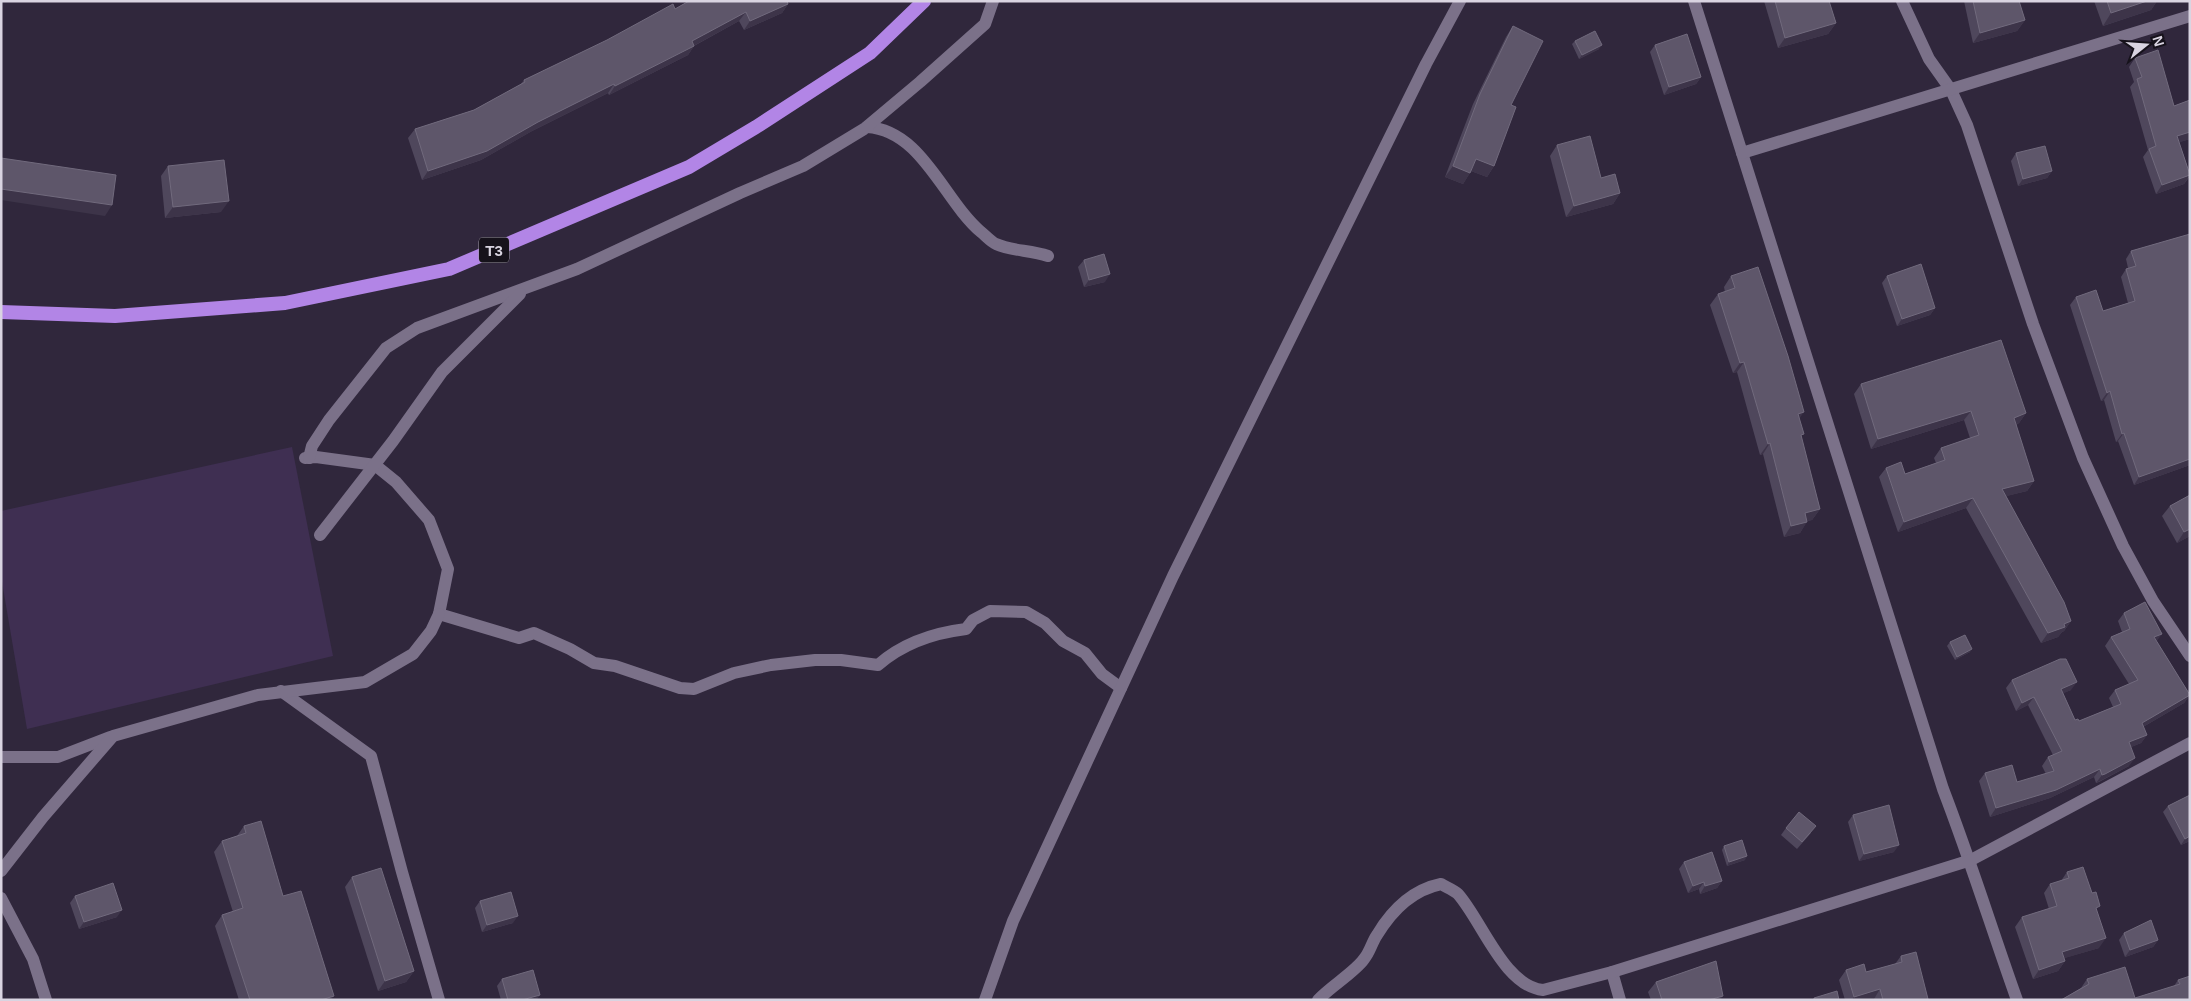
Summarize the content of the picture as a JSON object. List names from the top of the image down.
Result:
{
  "streets": {
    "highway": ["T3"]
  },
  "north": "right"
}
